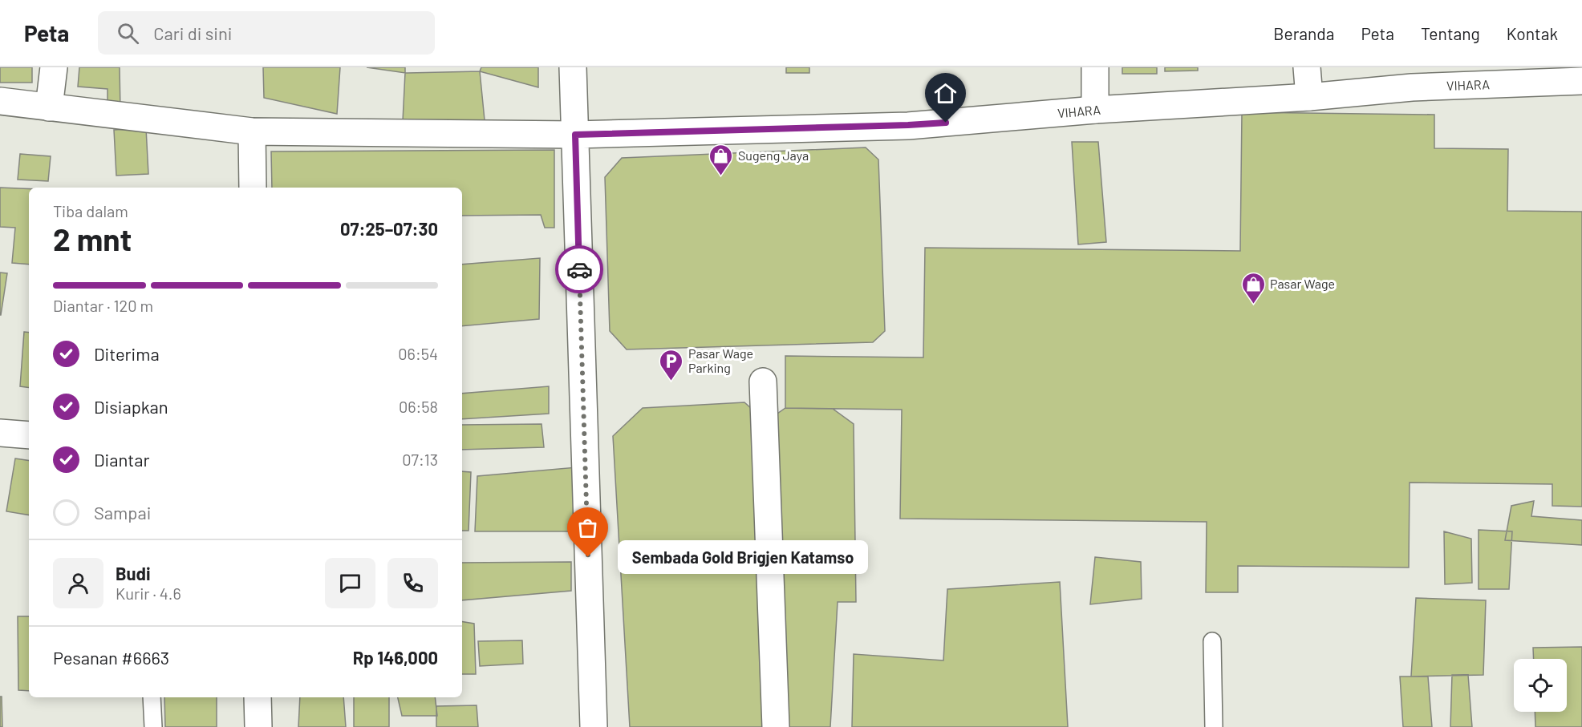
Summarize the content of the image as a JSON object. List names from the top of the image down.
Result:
{
  "streets": {
    "street": ["VIHARA"]
  },
  "places": {
    "shop": ["Sugeng Jaya", "Pasar Wage"],
    "parking": ["Pasar Wage Parking"],
    "other": ["Sembada Gold Brigjen Katamso"]
  },
  "page": {
    "header": "Peta",
    "search": "Cari di sini",
    "nav": [
      "Beranda",
      "Peta",
      "Tentang",
      "Kontak"
    ],
    "heading": ["2 mnt", "Tiba dalam", "07:25–07:30"],
    "panel": [
      "Budi",
      "Kurir · 4.6",
      "Pesanan #6663",
      "Rp 146,000"
    ],
    "bar": "Diantar · 120 m",
    "list": [
      ["Diterima", "06:54"],
      ["Disiapkan", "06:58"],
      ["Diantar", "07:13"],
      "Sampai"
    ],
    "bubble": "Sembada Gold Brigjen Katamso"
  }
}
